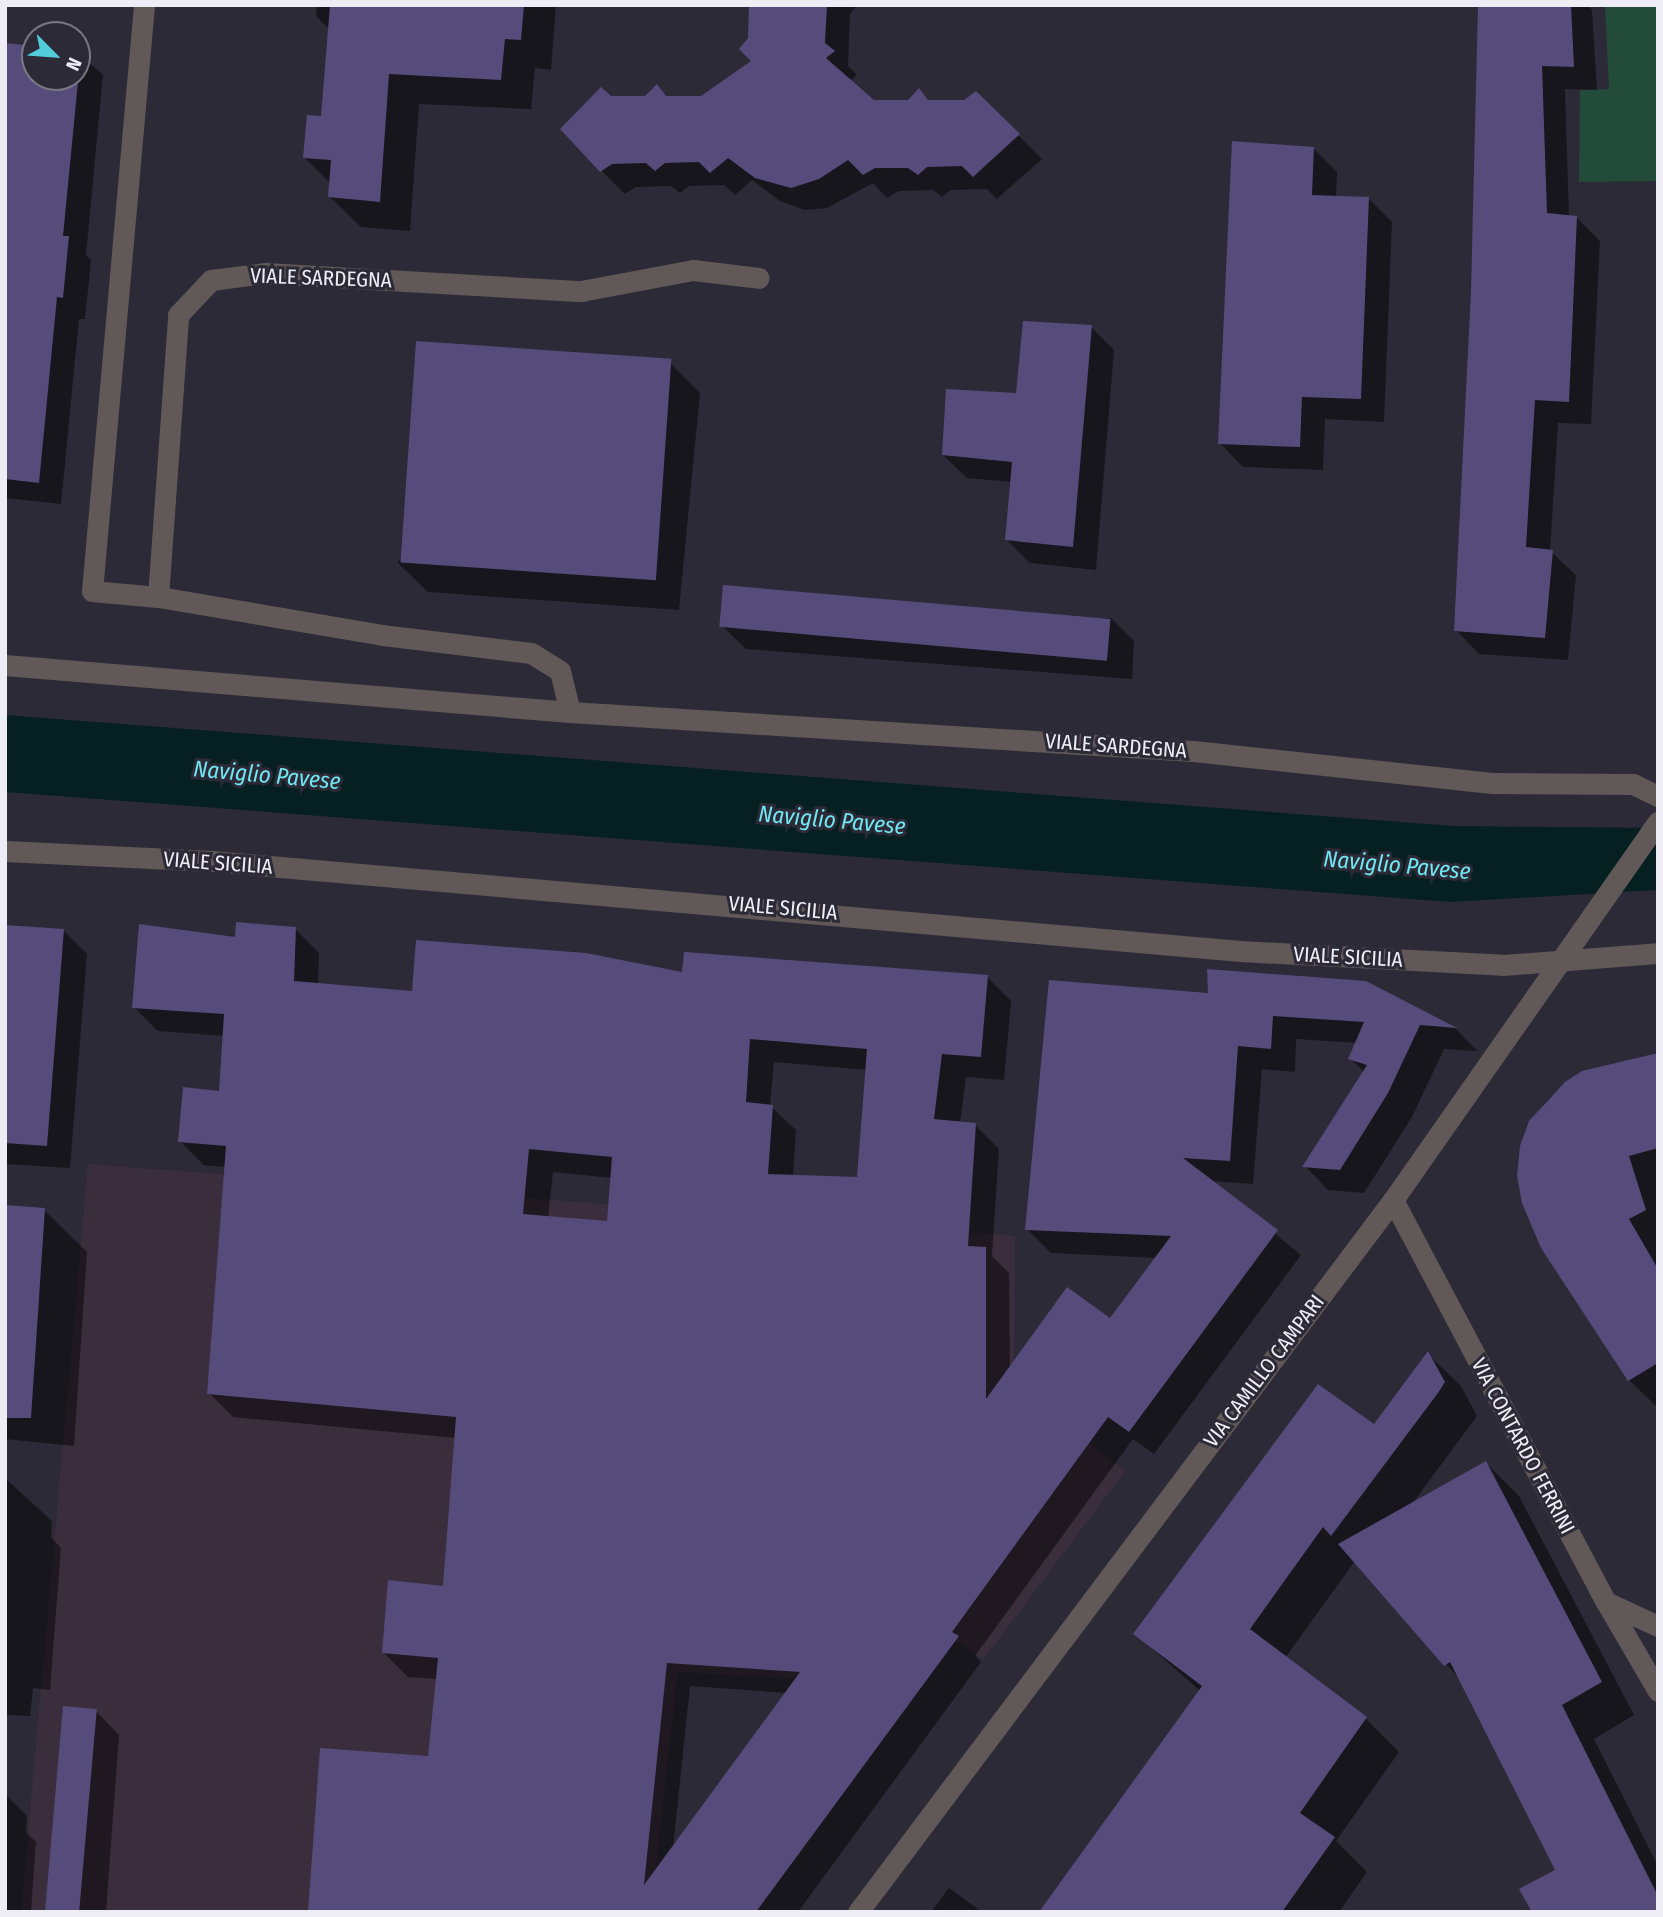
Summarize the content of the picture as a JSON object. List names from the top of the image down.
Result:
{
  "streets": {
    "street": [
      "VIALE SARDEGNA",
      "VIALE SICILIA",
      "VIA CAMILLO CAMPARI",
      "VIA CONTARDO FERRINI"
    ]
  },
  "crossings": [
    ["VIALE SICILIA", "VIA CAMILLO CAMPARI"],
    ["VIA CAMILLO CAMPARI", "VIA CONTARDO FERRINI"]
  ],
  "water": ["Naviglio Pavese"],
  "north": "bottom right"
}
